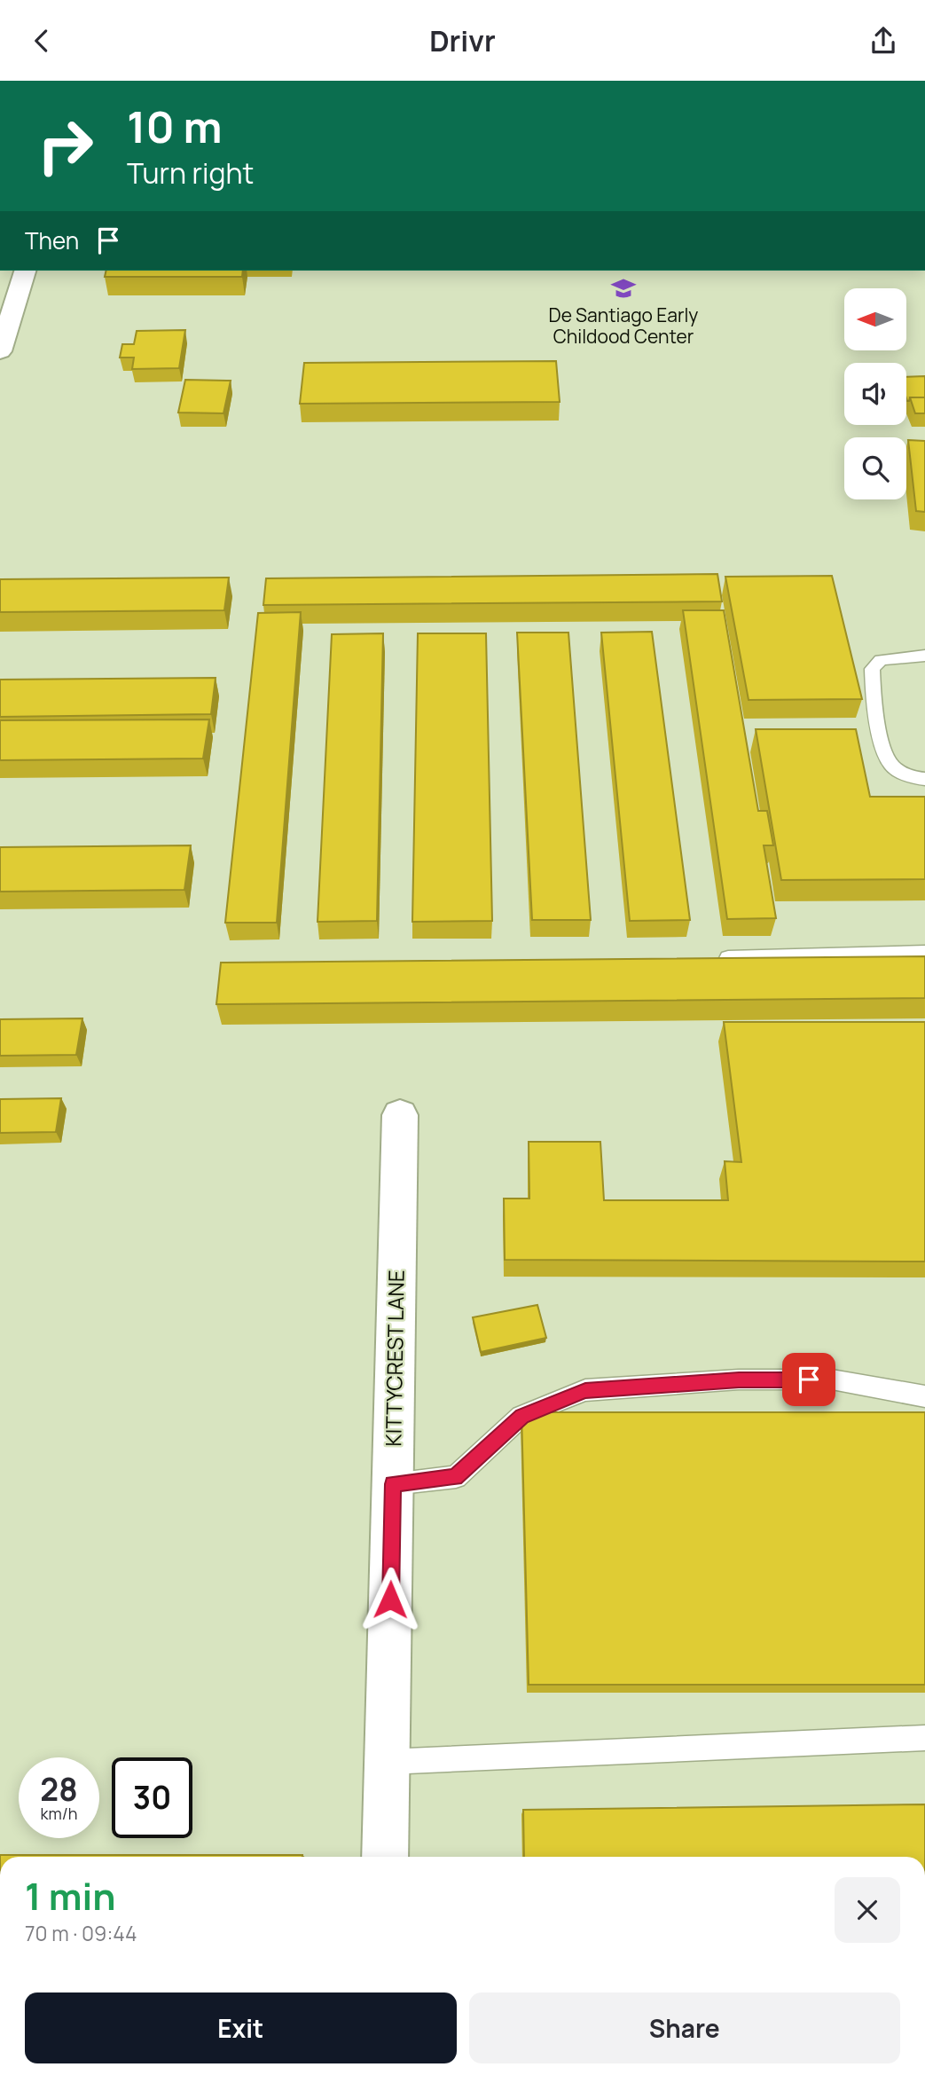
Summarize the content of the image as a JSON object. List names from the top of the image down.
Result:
{
  "streets": {
    "street": ["KITTYCREST LANE"]
  },
  "places": {
    "school or university": ["De Santiago Early Childood Center"]
  },
  "north": "left",
  "page": {
    "header": "Drivr",
    "turn": ["10 m", "Turn right"],
    "then": "Then",
    "speed": "28 km/h",
    "limit": "30",
    "heading": ["1 min", "70 m · 09:44"],
    "buttons": ["Exit", "Share"]
  }
}
